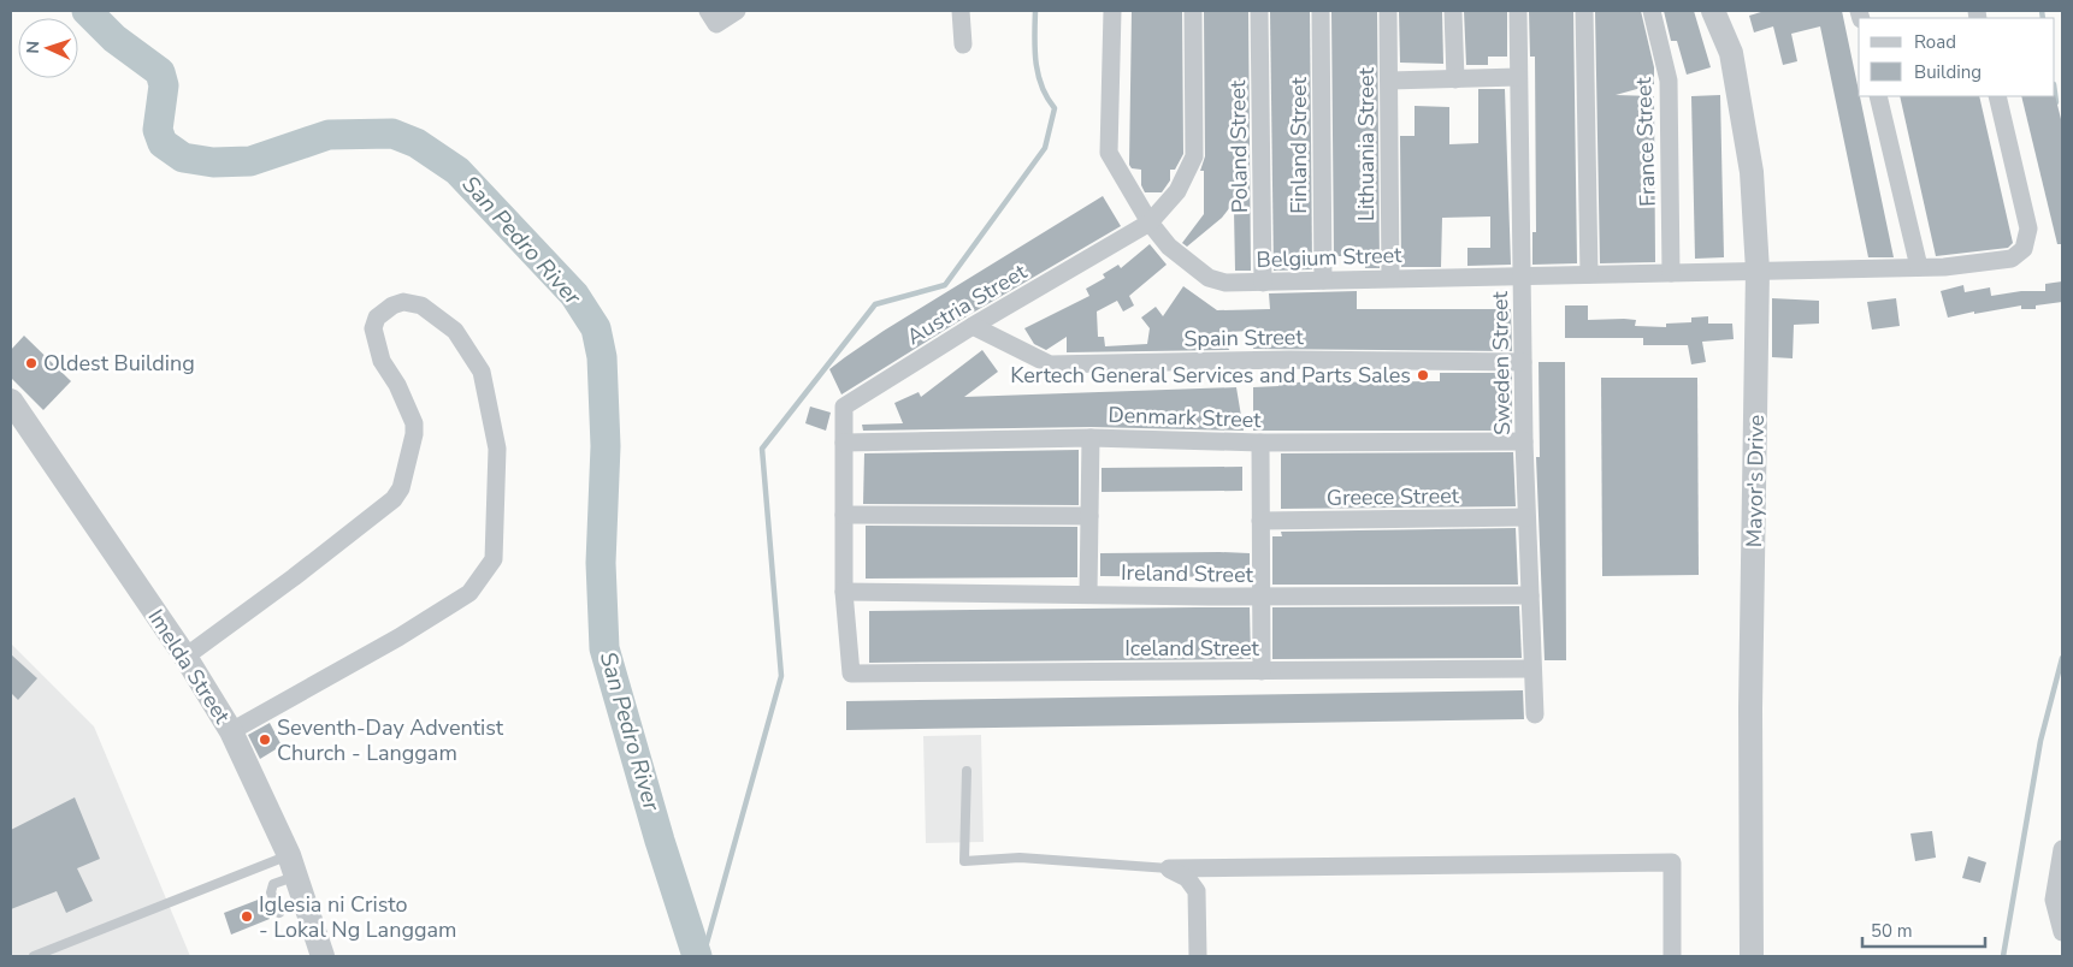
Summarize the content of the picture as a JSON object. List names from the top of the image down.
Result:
{
  "streets": {
    "street": [
      "France Street",
      "Lithuania Street",
      "Finland Street",
      "Poland Street",
      "Belgium Street",
      "Austria Street",
      "Spain Street",
      "Sweden Street",
      "Denmark Street",
      "Mayor's Drive",
      "Greece Street",
      "Ireland Street",
      "Iceland Street",
      "Imelda Street"
    ]
  },
  "crossings": [
    ["France Street", "Belgium Street"],
    ["Lithuania Street", "Belgium Street"],
    ["Finland Street", "Belgium Street"],
    ["Poland Street", "Belgium Street"],
    ["Belgium Street", "Austria Street"],
    ["Belgium Street", "Sweden Street"],
    ["Belgium Street", "Mayor's Drive"],
    ["Austria Street", "Spain Street"],
    ["Austria Street", "Denmark Street"],
    ["Austria Street", "Ireland Street"],
    ["Austria Street", "Iceland Street"],
    ["Spain Street", "Sweden Street"],
    ["Sweden Street", "Denmark Street"],
    ["Sweden Street", "Greece Street"],
    ["Sweden Street", "Ireland Street"],
    ["Sweden Street", "Iceland Street"]
  ],
  "water": ["San Pedro River"],
  "places": [
    "Oldest Building",
    "Kertech General Services and Parts Sales",
    "Seventh-Day Adventist Church - Langgam",
    "Iglesia ni Cristo - Lokal Ng Langgam"
  ],
  "legend": ["Road", "Building"],
  "scale_bar": "50 m",
  "north": "left"
}
